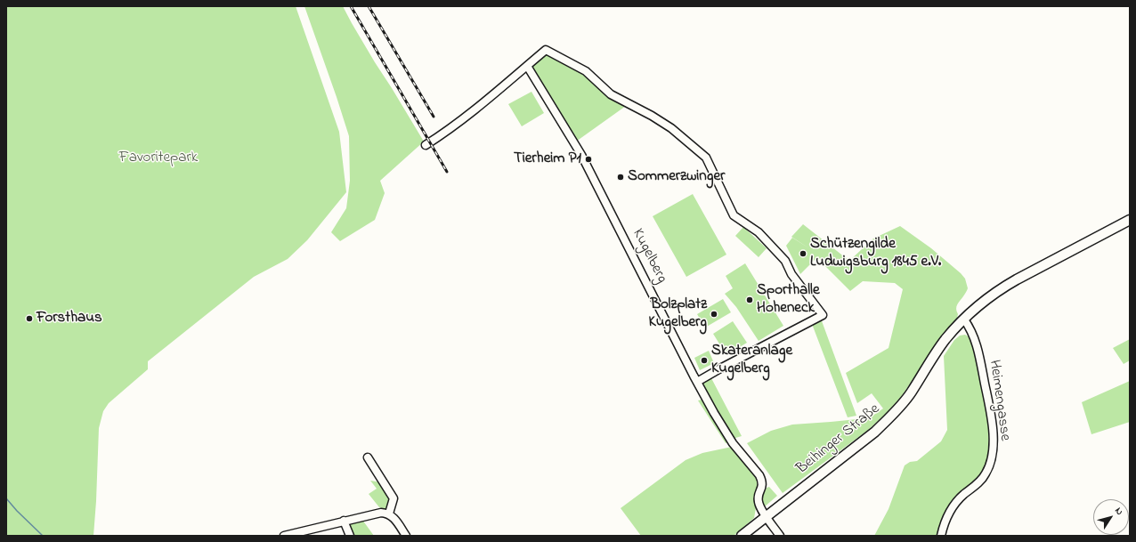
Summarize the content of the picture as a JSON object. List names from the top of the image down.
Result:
{
  "streets": {
    "main road": ["Beihinger Straße"],
    "street": ["Kugelberg", "Heimengasse"]
  },
  "crossings": [
    ["Kugelberg", "Beihinger Straße"],
    ["Heimengasse", "Beihinger Straße"]
  ],
  "parks": ["Favoritepark"],
  "places": [
    "Tierheim P1",
    "Sommerzwinger",
    "Schützengilde Ludwigsburg 1845 e.V.",
    "Sporthalle Hoheneck",
    "Bolzplatz Kugelberg",
    "Forsthaus",
    "Skateranlage Kugelberg"
  ],
  "north": "top right"
}
